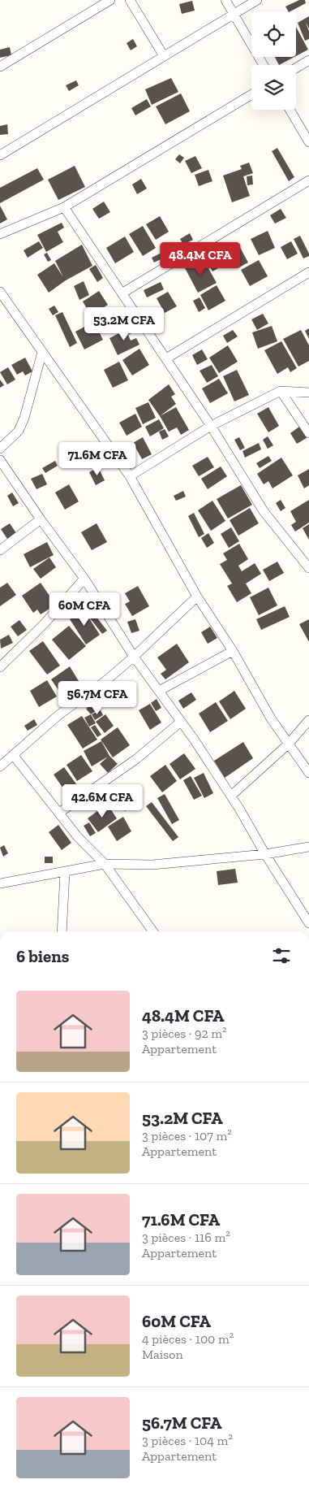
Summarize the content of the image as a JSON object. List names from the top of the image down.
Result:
{
  "page": {
    "price": [
      "48.4M CFA",
      "53.2M CFA",
      "71.6M CFA",
      "60M CFA",
      "56.7M CFA",
      "42.6M CFA"
    ],
    "heading": "6 biens",
    "list": [
      {
        "name": "48.4M CFA",
        "note": "3 pièces · 92 m² · Appartement"
      },
      {
        "name": "53.2M CFA",
        "note": "3 pièces · 107 m² · Appartement"
      },
      {
        "name": "71.6M CFA",
        "note": "3 pièces · 116 m² · Appartement"
      },
      {
        "name": "60M CFA",
        "note": "4 pièces · 100 m² · Maison"
      },
      {
        "name": "56.7M CFA",
        "note": "3 pièces · 104 m² · Appartement"
      }
    ]
  }
}
